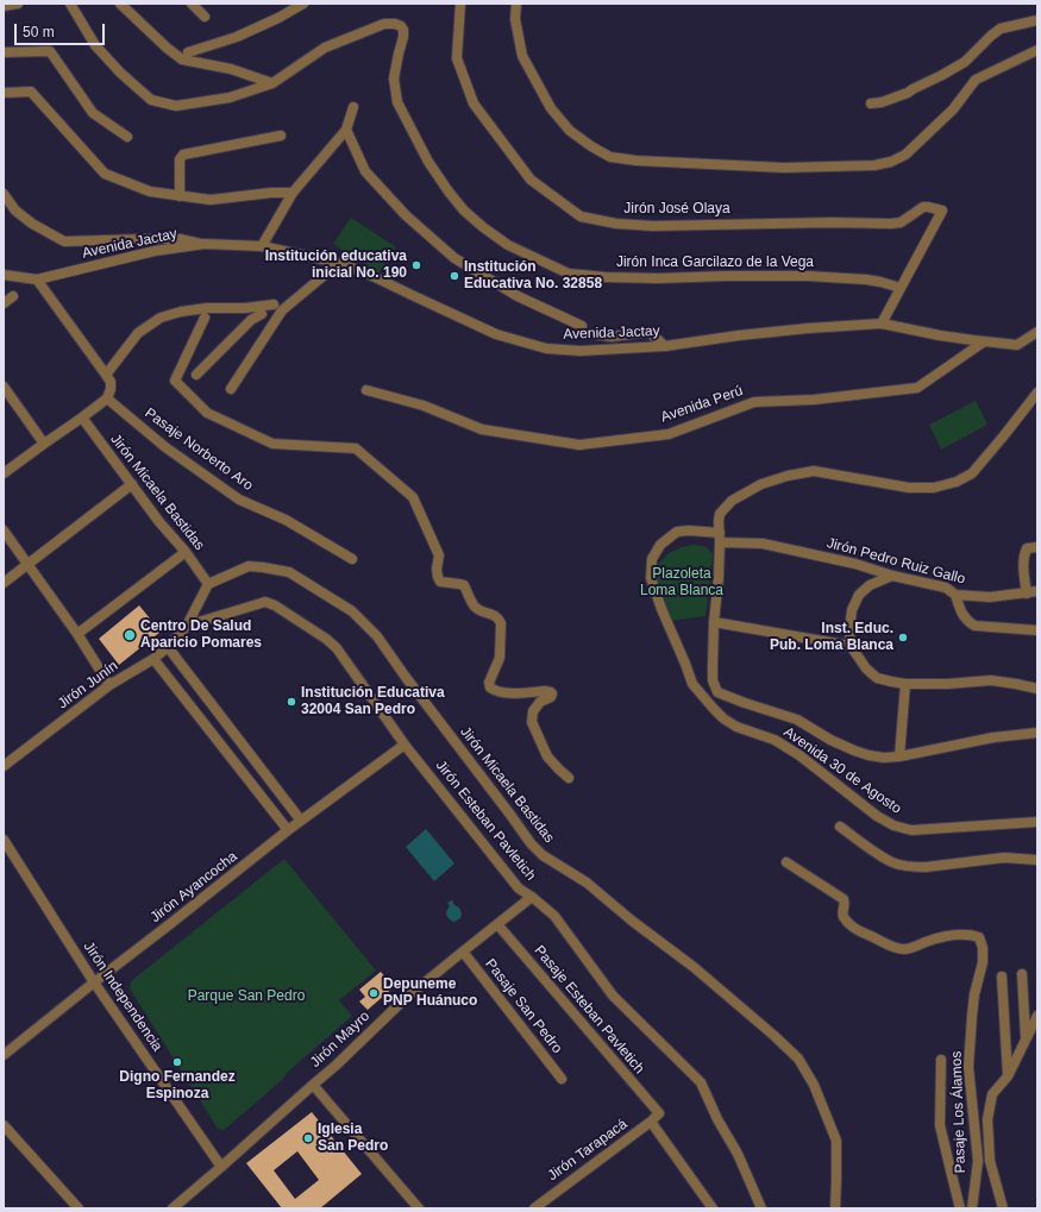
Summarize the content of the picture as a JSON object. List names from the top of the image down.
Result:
{
  "streets": {
    "street": [
      "Jirón José Olaya",
      "Avenida Jactay",
      "Jirón Inca Garcilazo de la Vega",
      "Avenida Perú",
      "Pasaje Norberto Aro",
      "Jirón Micaela Bastidas",
      "Jirón Pedro Ruiz Gallo",
      "Jirón Junín",
      "Avenida 30 de Agosto",
      "Jirón Esteban Pavletich",
      "Jirón Ayancocha",
      "Jirón Independencia",
      "Pasaje San Pedro",
      "Pasaje Esteban Pavletich",
      "Jirón Mayro",
      "Pasaje Los Álamos",
      "Jirón Tarapacá"
    ]
  },
  "crossings": [
    ["Jirón José Olaya", "Jirón Inca Garcilazo de la Vega"],
    ["Avenida Jactay", "Avenida Perú"],
    ["Jirón Pedro Ruiz Gallo", "Avenida 30 de Agosto"],
    ["Jirón Junín", "Jirón Esteban Pavletich"],
    ["Jirón Esteban Pavletich", "Jirón Ayancocha"],
    ["Jirón Esteban Pavletich", "Jirón Mayro"],
    ["Jirón Ayancocha", "Jirón Independencia"],
    ["Jirón Independencia", "Jirón Mayro"],
    ["Pasaje San Pedro", "Jirón Mayro"],
    ["Pasaje Esteban Pavletich", "Jirón Mayro"],
    ["Pasaje Esteban Pavletich", "Jirón Tarapacá"]
  ],
  "parks": ["Plazoleta Loma Blanca", "Parque San Pedro"],
  "places": [
    "Institución educativa inicial No. 190",
    "Institución Educativa No. 32858",
    "Centro De Salud Aparicio Pomares",
    "Inst. Educ. Pub. Loma Blanca",
    "Institución Educativa 32004 San Pedro",
    "Depuneme PNP Huánuco",
    "Digno Fernandez Espinoza",
    "Iglesia San Pedro"
  ],
  "scale_bar": "50 m"
}
